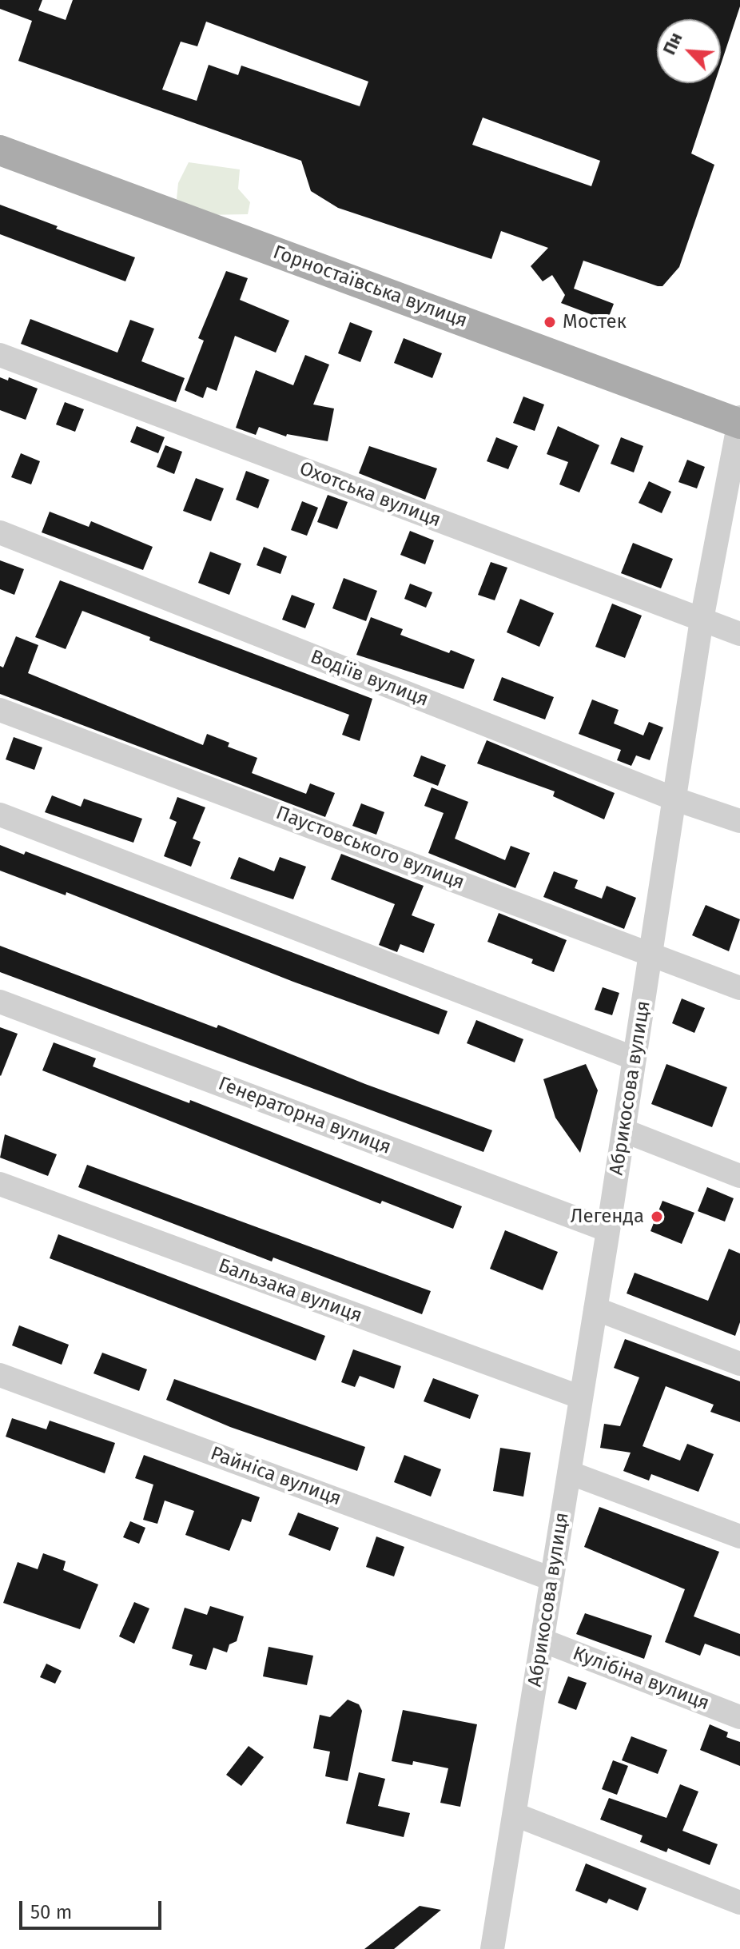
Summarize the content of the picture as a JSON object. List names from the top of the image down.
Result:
{
  "streets": {
    "main road": ["Горностаївська вулиця"],
    "street": [
      "Охотська вулиця",
      "Водіїв вулиця",
      "Паустовського вулиця",
      "Абрикосова вулиця",
      "Генераторна вулиця",
      "Бальзака вулиця",
      "Райніса вулиця",
      "Кулібіна вулиця"
    ]
  },
  "crossings": [
    ["Горностаївська вулиця", "Абрикосова вулиця"],
    ["Охотська вулиця", "Абрикосова вулиця"],
    ["Водіїв вулиця", "Абрикосова вулиця"],
    ["Паустовського вулиця", "Абрикосова вулиця"],
    ["Абрикосова вулиця", "Генераторна вулиця"],
    ["Абрикосова вулиця", "Бальзака вулиця"],
    ["Абрикосова вулиця", "Райніса вулиця"],
    ["Абрикосова вулиця", "Кулібіна вулиця"]
  ],
  "places": ["Мостек", "Легенда"],
  "scale_bar": "50 m",
  "north": "top left"
}
